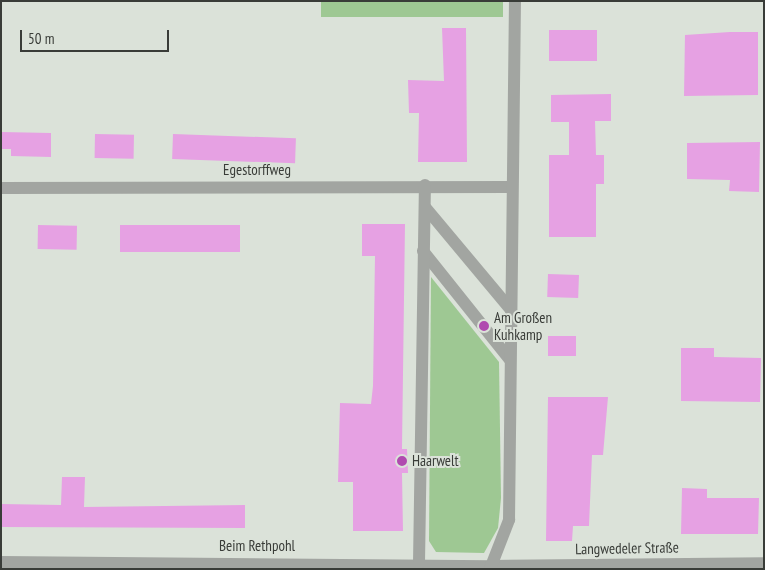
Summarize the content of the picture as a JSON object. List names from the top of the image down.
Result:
{
  "streets": {
    "street": ["Egestorffweg", "Beim Rethpohl", "Langwedeler Straße"]
  },
  "crossings": [
    ["Beim Rethpohl", "Langwedeler Straße"]
  ],
  "places": ["Am Großen Kuhkamp", "Haarwelt"],
  "scale_bar": "50 m"
}
